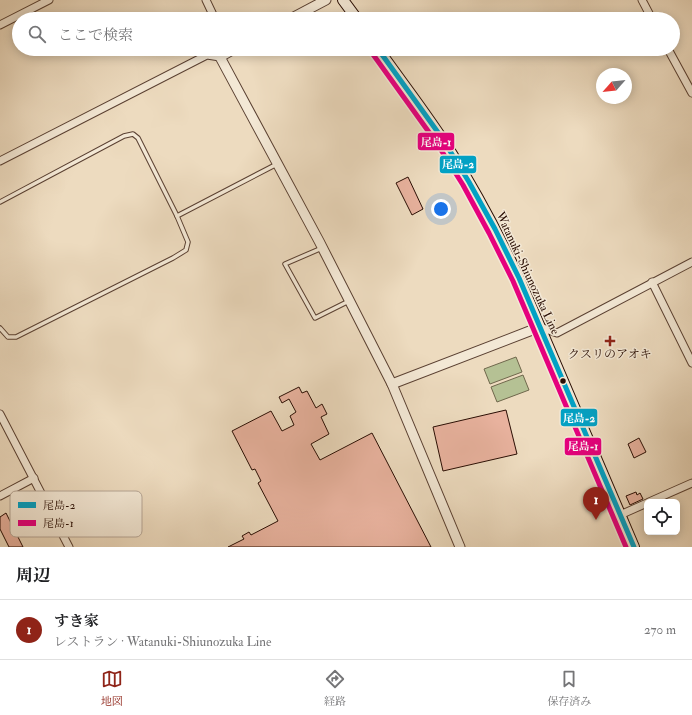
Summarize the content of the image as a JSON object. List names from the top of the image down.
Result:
{
  "streets": {
    "main road": ["Watanuki-Shiunozuka Line"]
  },
  "places": {
    "health": ["クスリのアオキ"]
  },
  "lines": ["transit line 尾島-2", "transit line 尾島-1"],
  "legend": ["尾島-2", "尾島-1"],
  "north": "bottom left",
  "page": {
    "search": "ここで検索",
    "pins": "1",
    "heading": "周辺",
    "list": [
      {
        "mark": "1",
        "name": "すき家",
        "note": "レストラン · Watanuki-Shiunozuka Line",
        "value": "270 m"
      }
    ],
    "nav": ["地図", "経路", "保存済み"]
  }
}
